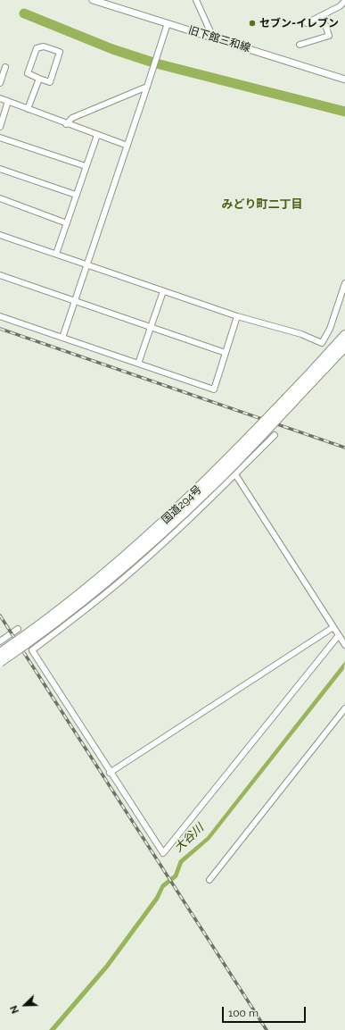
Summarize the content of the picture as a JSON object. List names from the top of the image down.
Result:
{
  "streets": {
    "highway": ["国道294号"],
    "street": ["旧下館三和線"]
  },
  "districts": ["みどり町二丁目"],
  "water": ["大谷川"],
  "places": ["セブン-イレブン"],
  "scale_bar": "100 m",
  "north": "bottom left"
}
